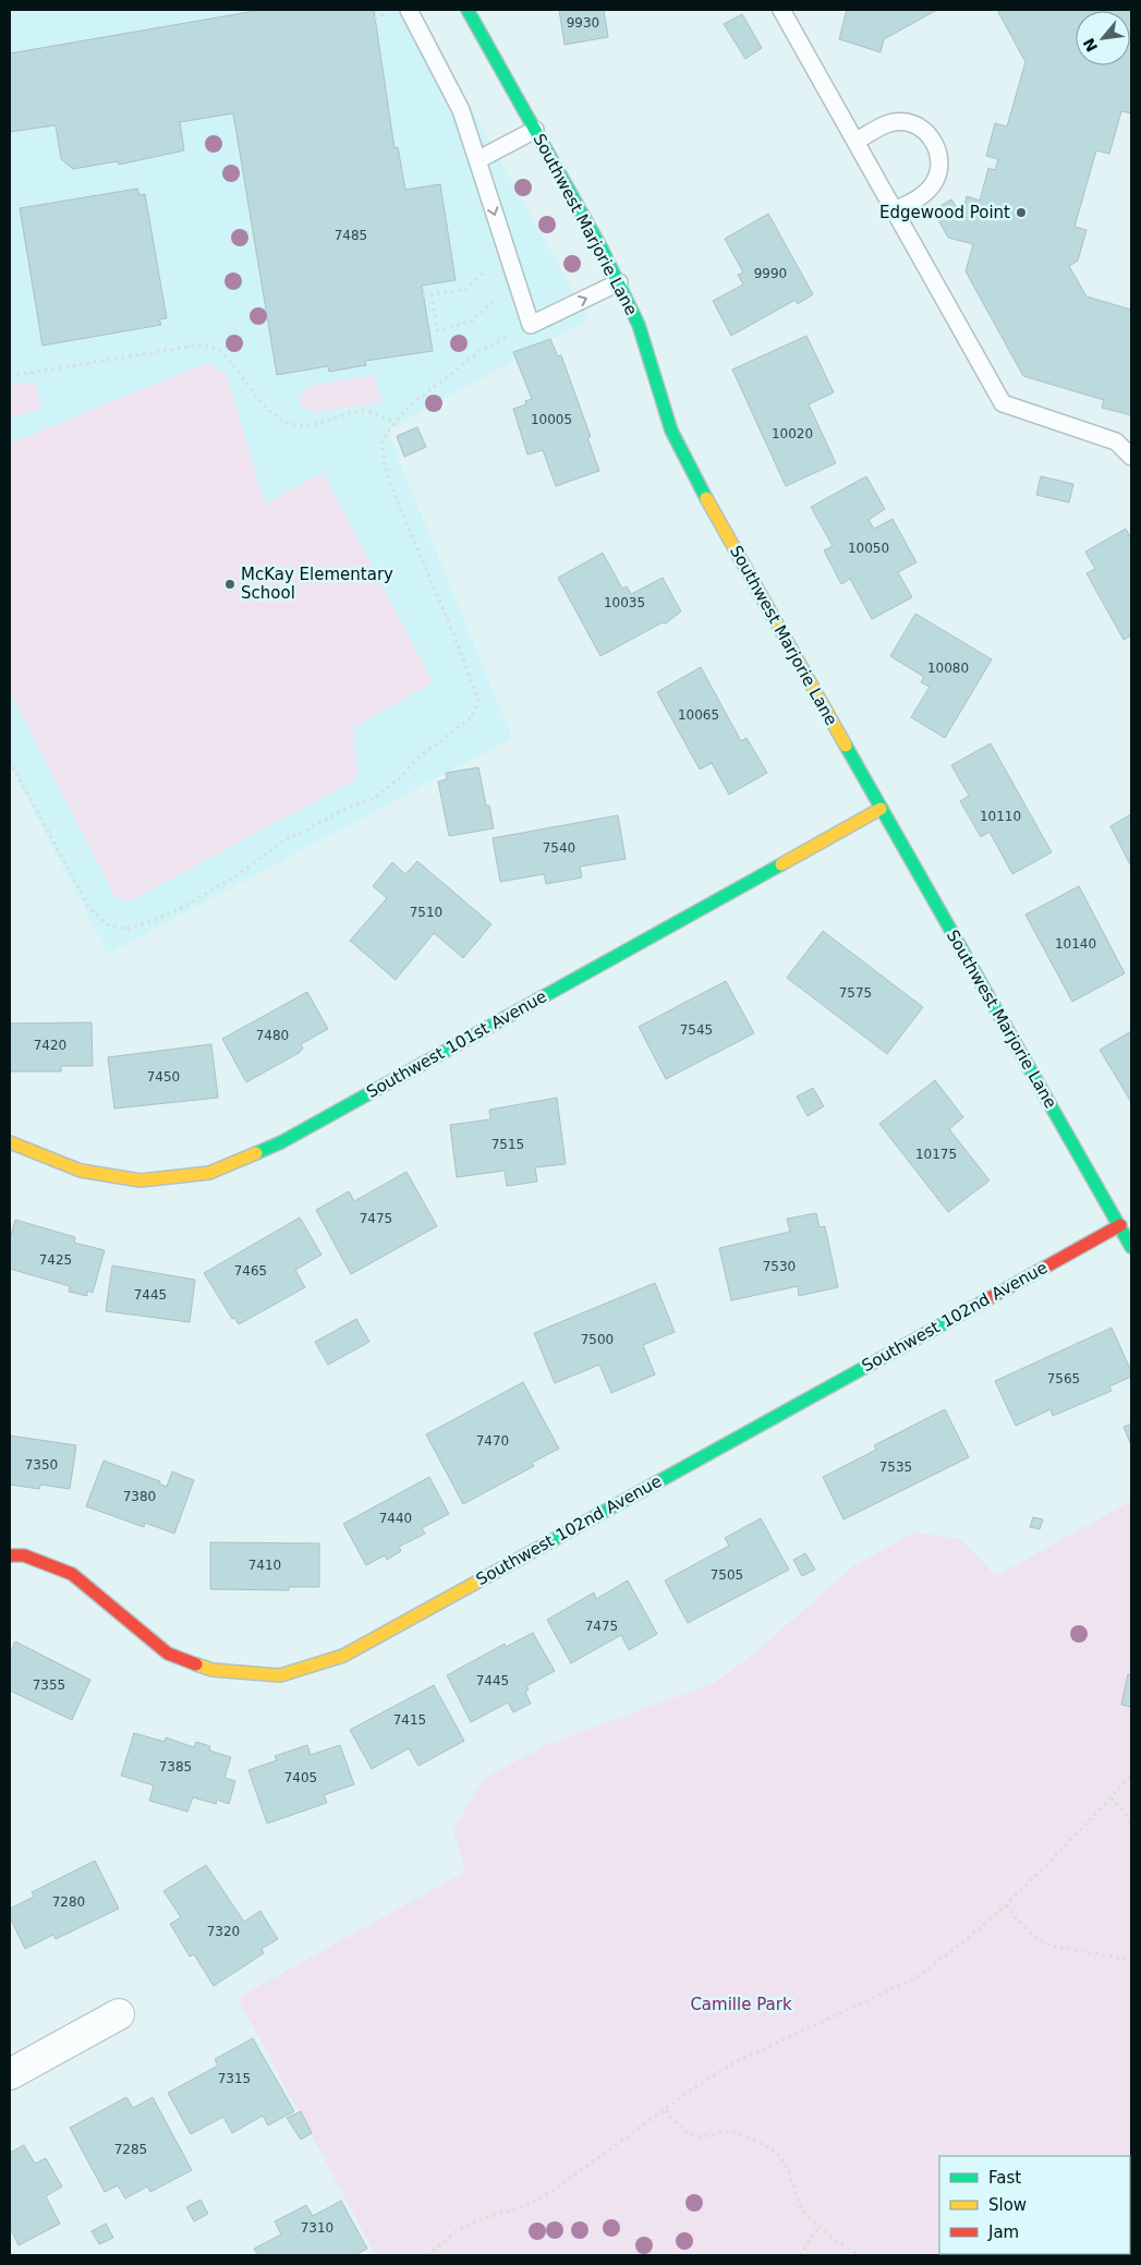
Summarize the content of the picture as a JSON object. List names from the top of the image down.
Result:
{
  "streets": {
    "street": ["Southwest Marjorie Lane", "Southwest 101st Avenue", "Southwest 102nd Avenue"]
  },
  "crossings": [
    ["Southwest Marjorie Lane", "Southwest 101st Avenue"],
    ["Southwest Marjorie Lane", "Southwest 102nd Avenue"]
  ],
  "parks": ["Camille Park"],
  "places": ["Edgewood Point", "McKay Elementary School"],
  "house_numbers": [
    "9930",
    "7485",
    "9990",
    "10005",
    "10020",
    "10050",
    "10035",
    "10080",
    "10065",
    "10110",
    "7540",
    "7510",
    "10140",
    "7575",
    "7545",
    "7480",
    "7420",
    "7450",
    "7515",
    "10175",
    "7475",
    "7425",
    "7530",
    "7465",
    "7445",
    "7500",
    "7565",
    "7470",
    "7350",
    "7535",
    "7380",
    "7440",
    "7410",
    "7505",
    "7475",
    "7445",
    "7355",
    "7415",
    "7385",
    "7405",
    "7280",
    "7320",
    "7315",
    "7285",
    "7310"
  ],
  "legend": ["Fast", "Slow", "Jam"],
  "north": "bottom left"
}
